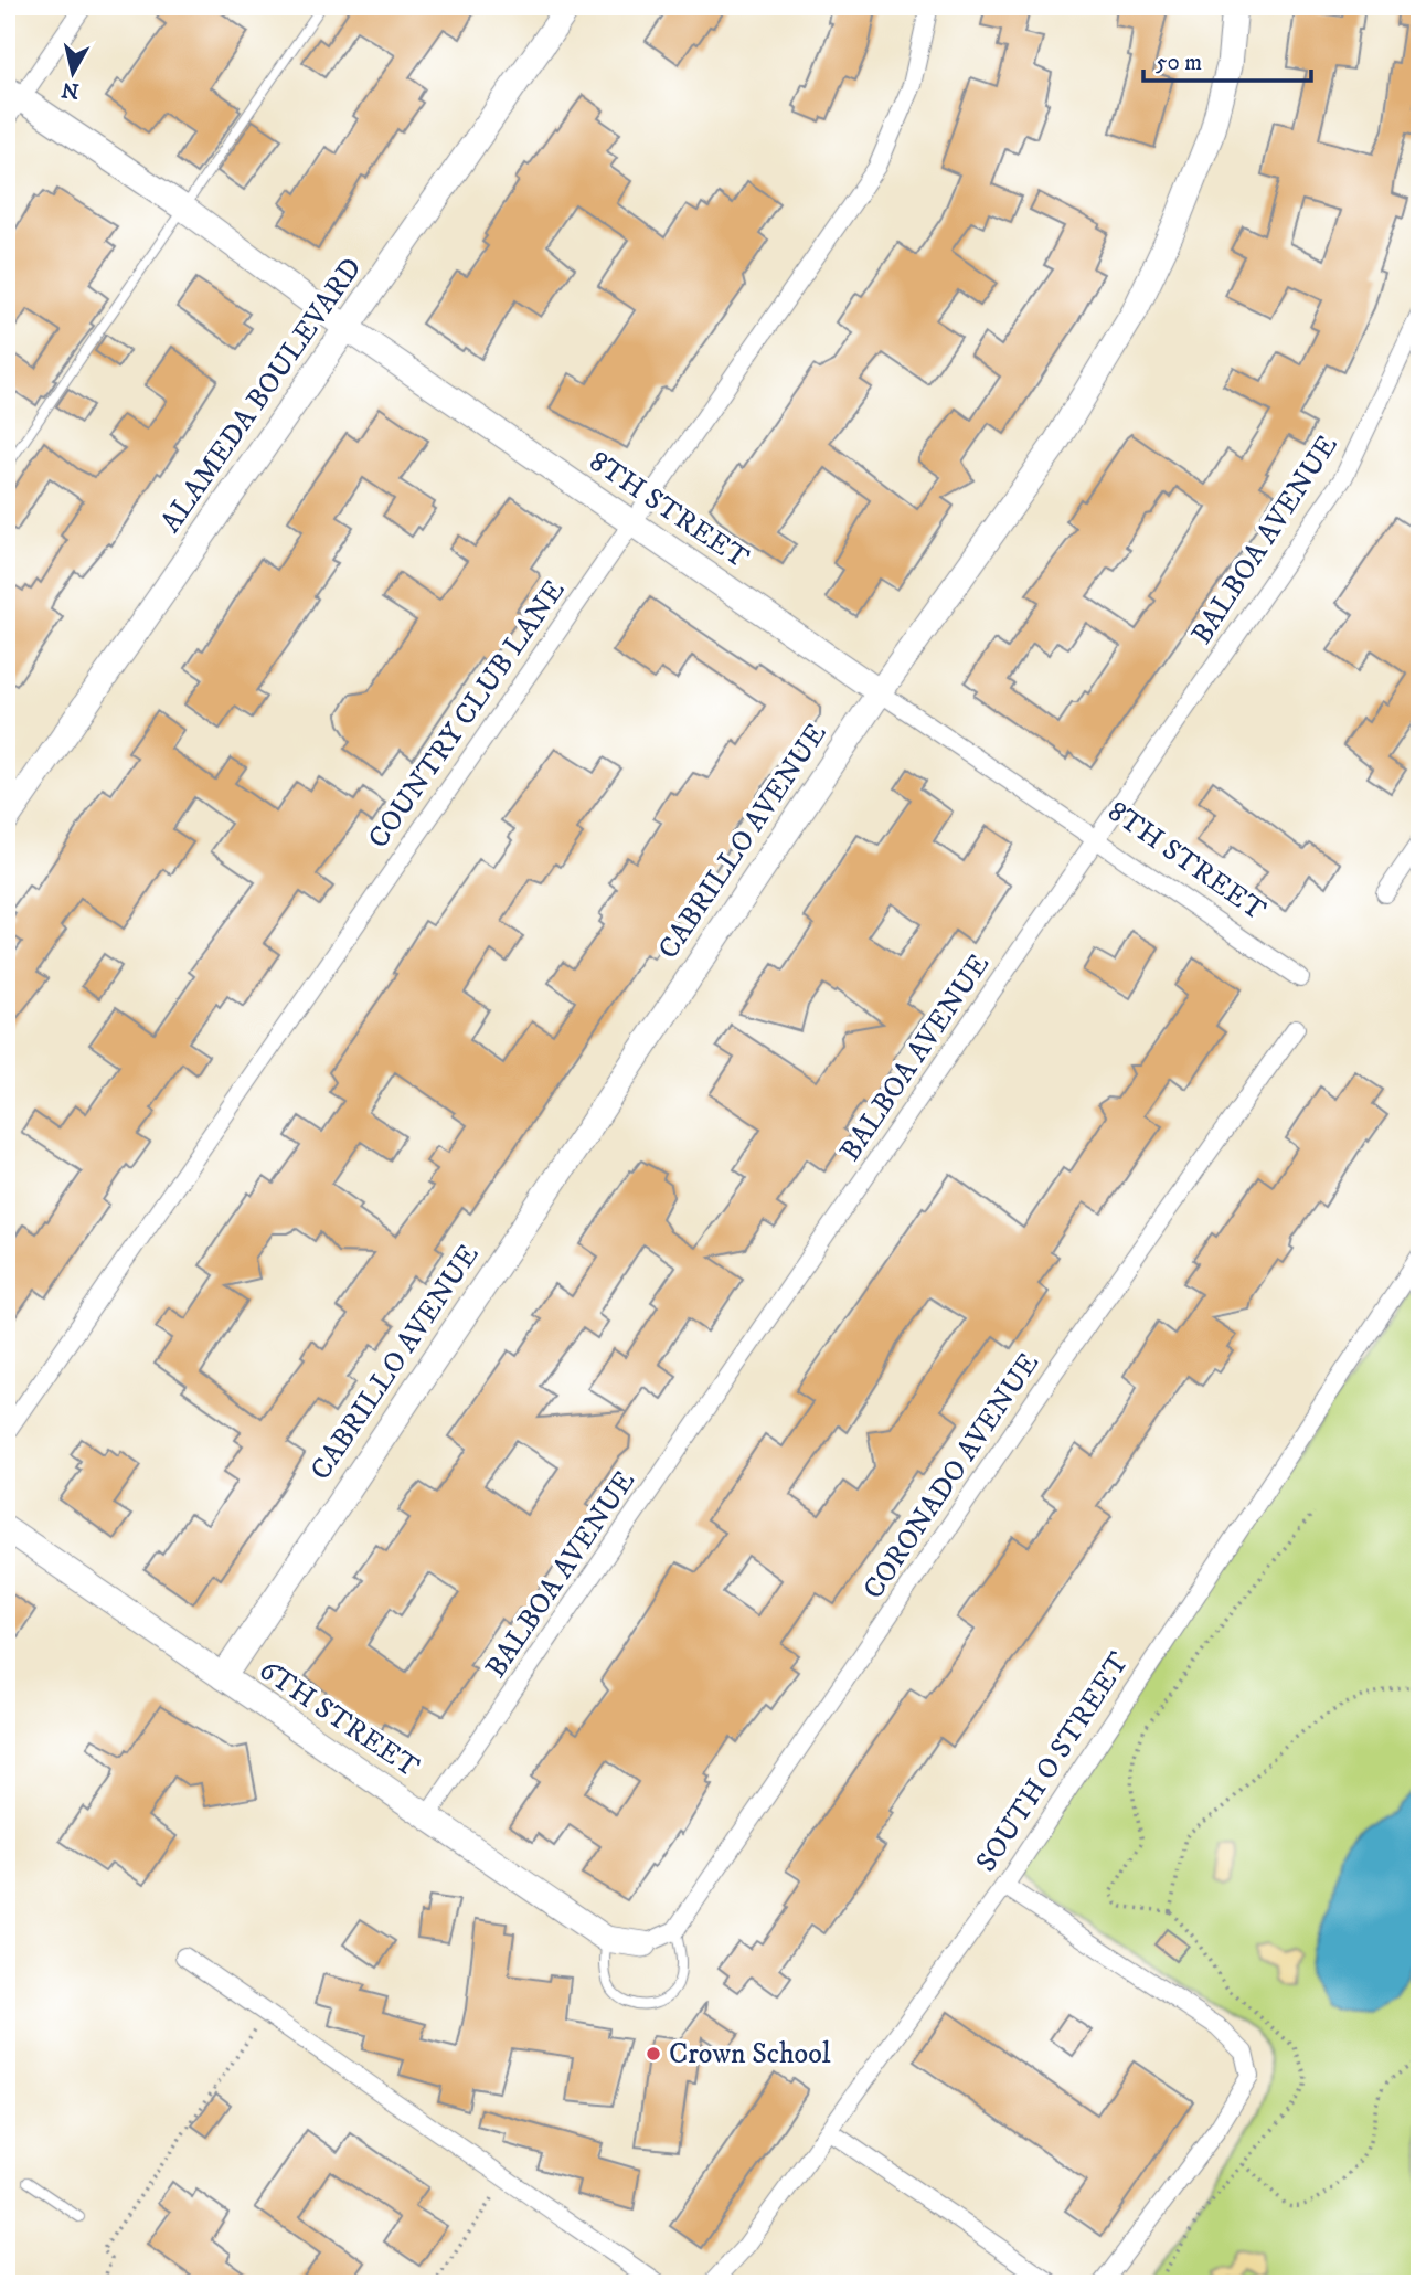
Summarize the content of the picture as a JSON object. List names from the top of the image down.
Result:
{
  "streets": {
    "street": [
      "ALAMEDA BOULEVARD",
      "8TH STREET",
      "BALBOA AVENUE",
      "COUNTRY CLUB LANE",
      "CABRILLO AVENUE",
      "CORONADO AVENUE",
      "6TH STREET",
      "SOUTH O STREET"
    ]
  },
  "crossings": [
    ["ALAMEDA BOULEVARD", "8TH STREET"],
    ["8TH STREET", "BALBOA AVENUE"],
    ["8TH STREET", "COUNTRY CLUB LANE"],
    ["8TH STREET", "CABRILLO AVENUE"],
    ["BALBOA AVENUE", "6TH STREET"],
    ["CABRILLO AVENUE", "6TH STREET"]
  ],
  "places": ["Crown School"],
  "scale_bar": "50 m",
  "north": "bottom"
}
